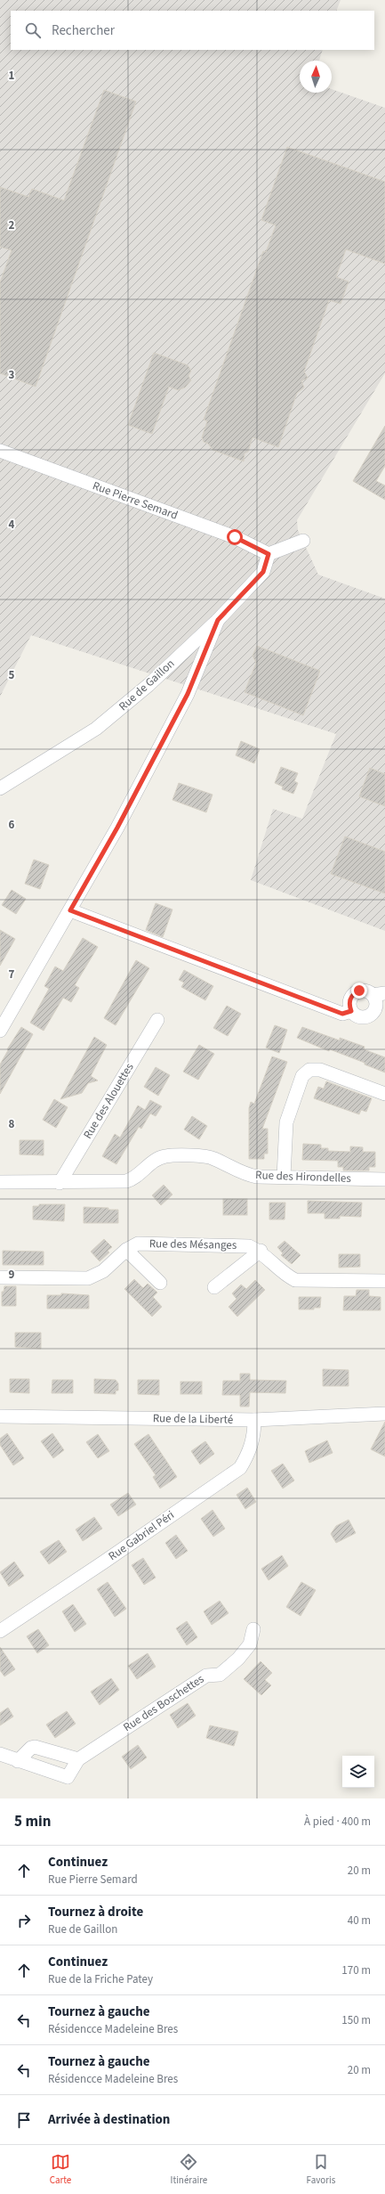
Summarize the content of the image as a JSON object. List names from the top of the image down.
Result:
{
  "streets": {
    "street": [
      "Rue Pierre Semard",
      "Rue de Gaillon",
      "Rue des Alouettes",
      "Rue des Hirondelles",
      "Rue des Mésanges",
      "Rue de la Liberté",
      "Rue Gabriel Péri",
      "Rue des Boschettes"
    ]
  },
  "crossings": [
    ["Rue Pierre Semard", "Rue de Gaillon"],
    ["Rue des Alouettes", "Rue des Hirondelles"],
    ["Rue de la Liberté", "Rue Gabriel Péri"]
  ],
  "north": "top",
  "page": {
    "search": "Rechercher",
    "heading": ["5 min", "À pied · 400 m"],
    "list": [
      ["Continuez", "Rue Pierre Semard", "20 m"],
      ["Tournez à droite", "Rue de Gaillon", "40 m"],
      ["Continuez", "Rue de la Friche Patey", "170 m"],
      ["Tournez à gauche", "Résidencce Madeleine Bres", "150 m"],
      ["Tournez à gauche", "Résidencce Madeleine Bres", "20 m"],
      "Arrivée à destination"
    ],
    "nav": ["Carte", "Itinéraire", "Favoris"]
  },
  "grid": {
    "rows": [
      "1",
      "2",
      "3",
      "4",
      "5",
      "6",
      "7",
      "8",
      "9"
    ]
  }
}
